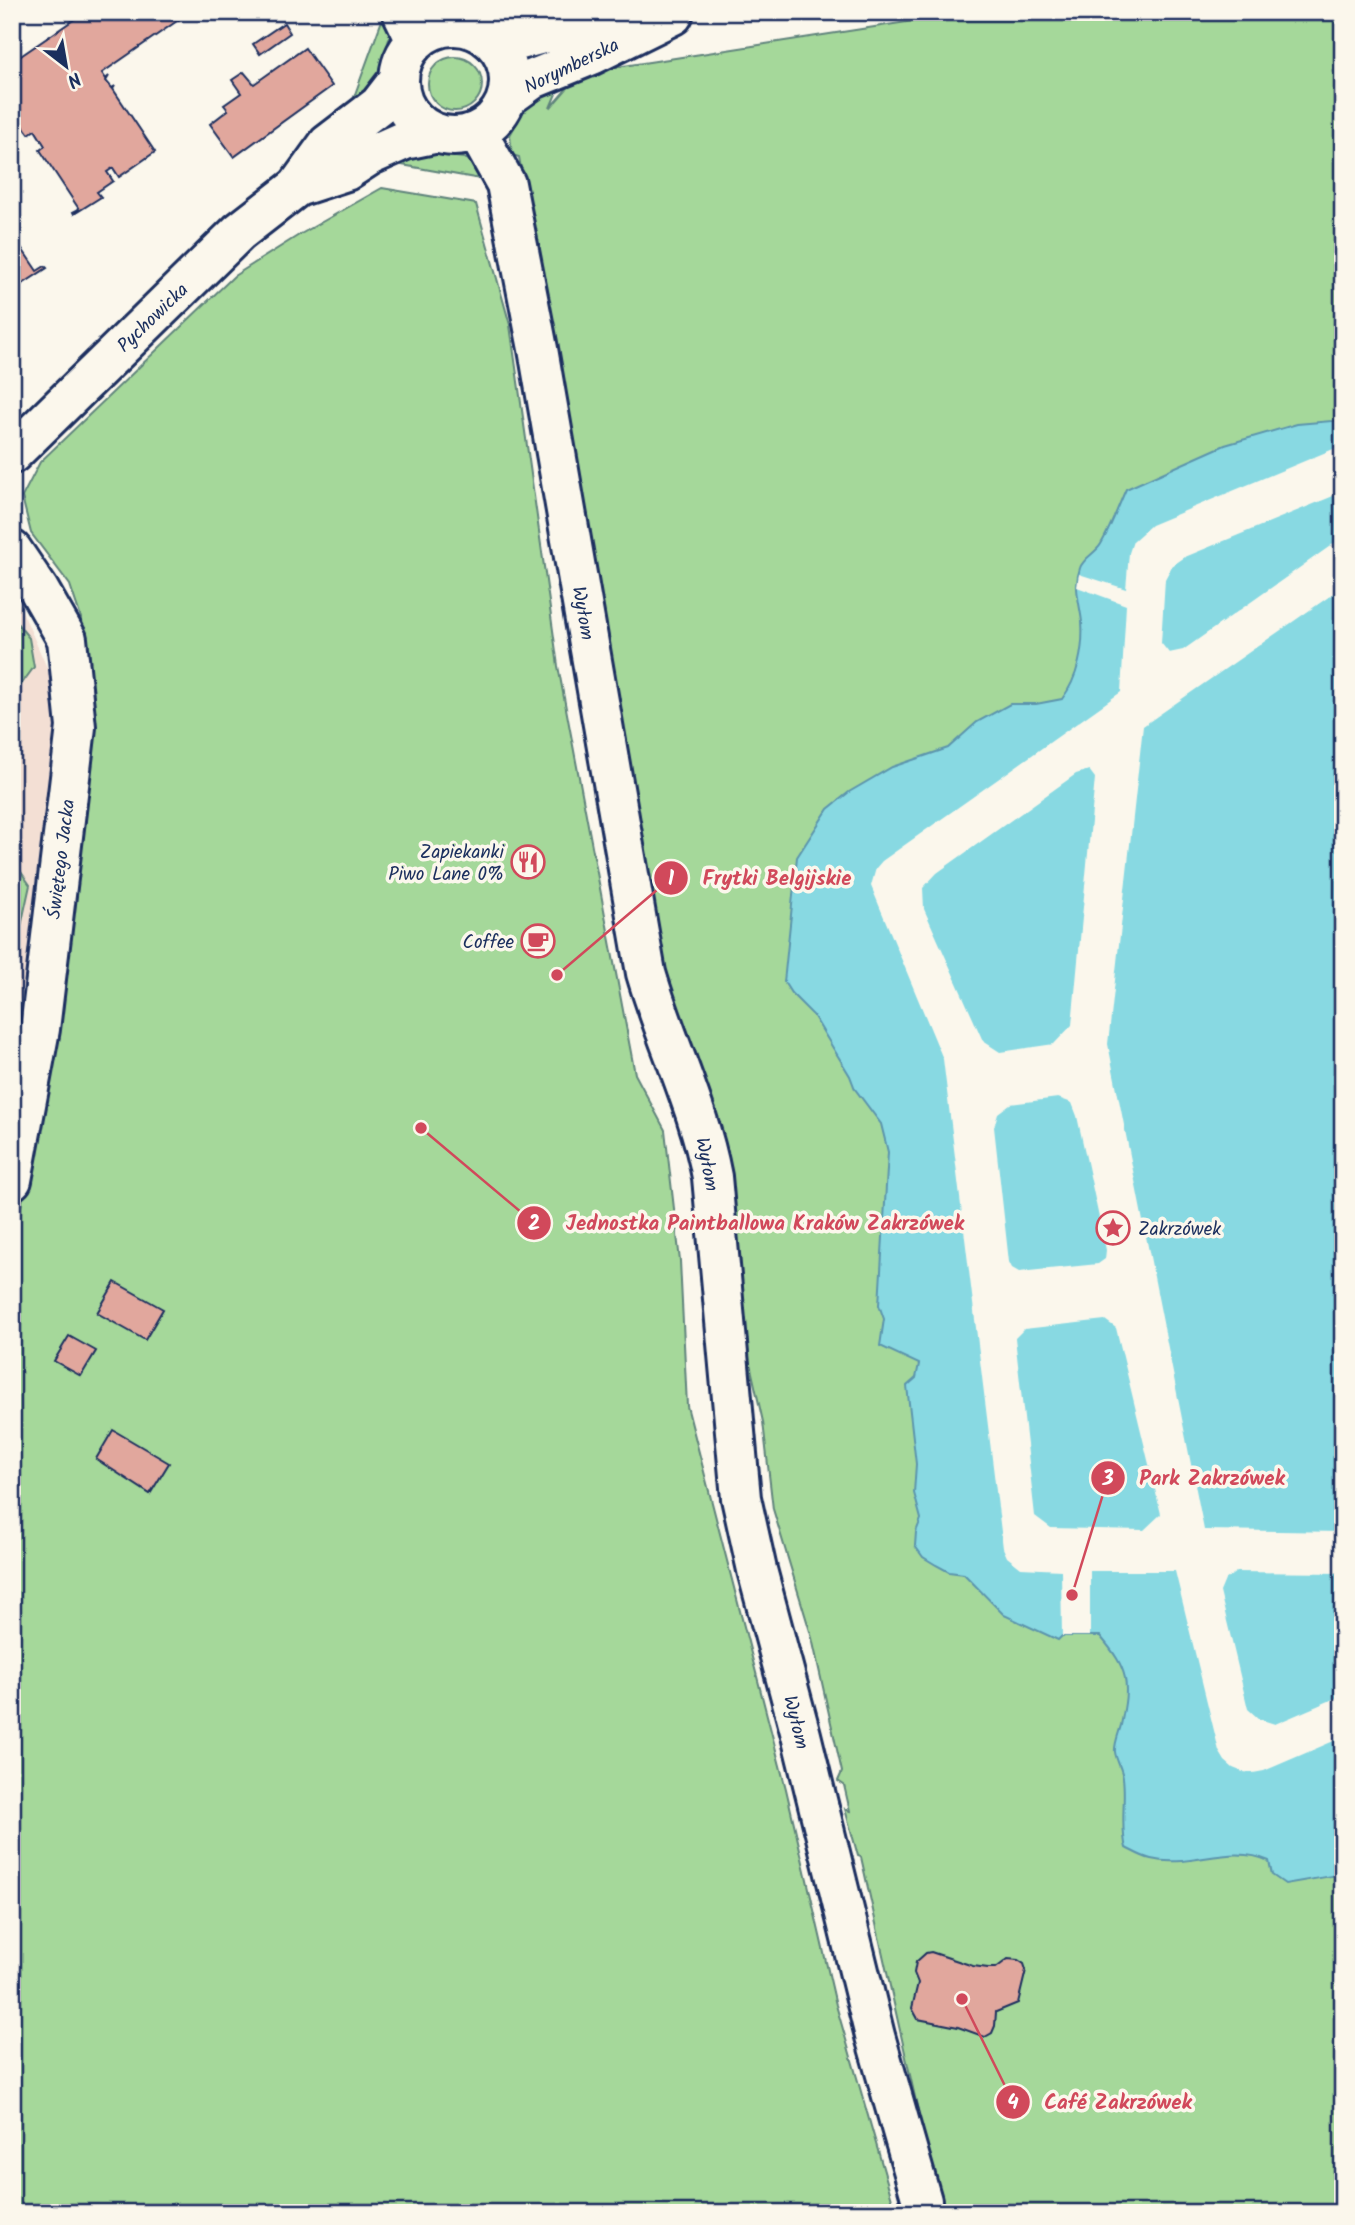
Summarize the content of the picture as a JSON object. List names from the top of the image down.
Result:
{
  "streets": {
    "street": [
      "Norymberska",
      "Pychowicka",
      "Wyłom",
      "Świętego Jacka"
    ]
  },
  "crossings": [
    ["Norymberska", "Pychowicka"],
    ["Norymberska", "Wyłom"],
    ["Pychowicka", "Wyłom"]
  ],
  "places": {
    "restaurant": ["Zapiekanki Piwo Lane 0%"],
    "cafe": ["Coffee"],
    "other": [
      "Frytki Belgijskie",
      "Jednostka Paintballowa Kraków Zakrzówek",
      "Park Zakrzówek",
      "Café Zakrzówek"
    ],
    "place": ["Zakrzówek"]
  },
  "north": "bottom right"
}
